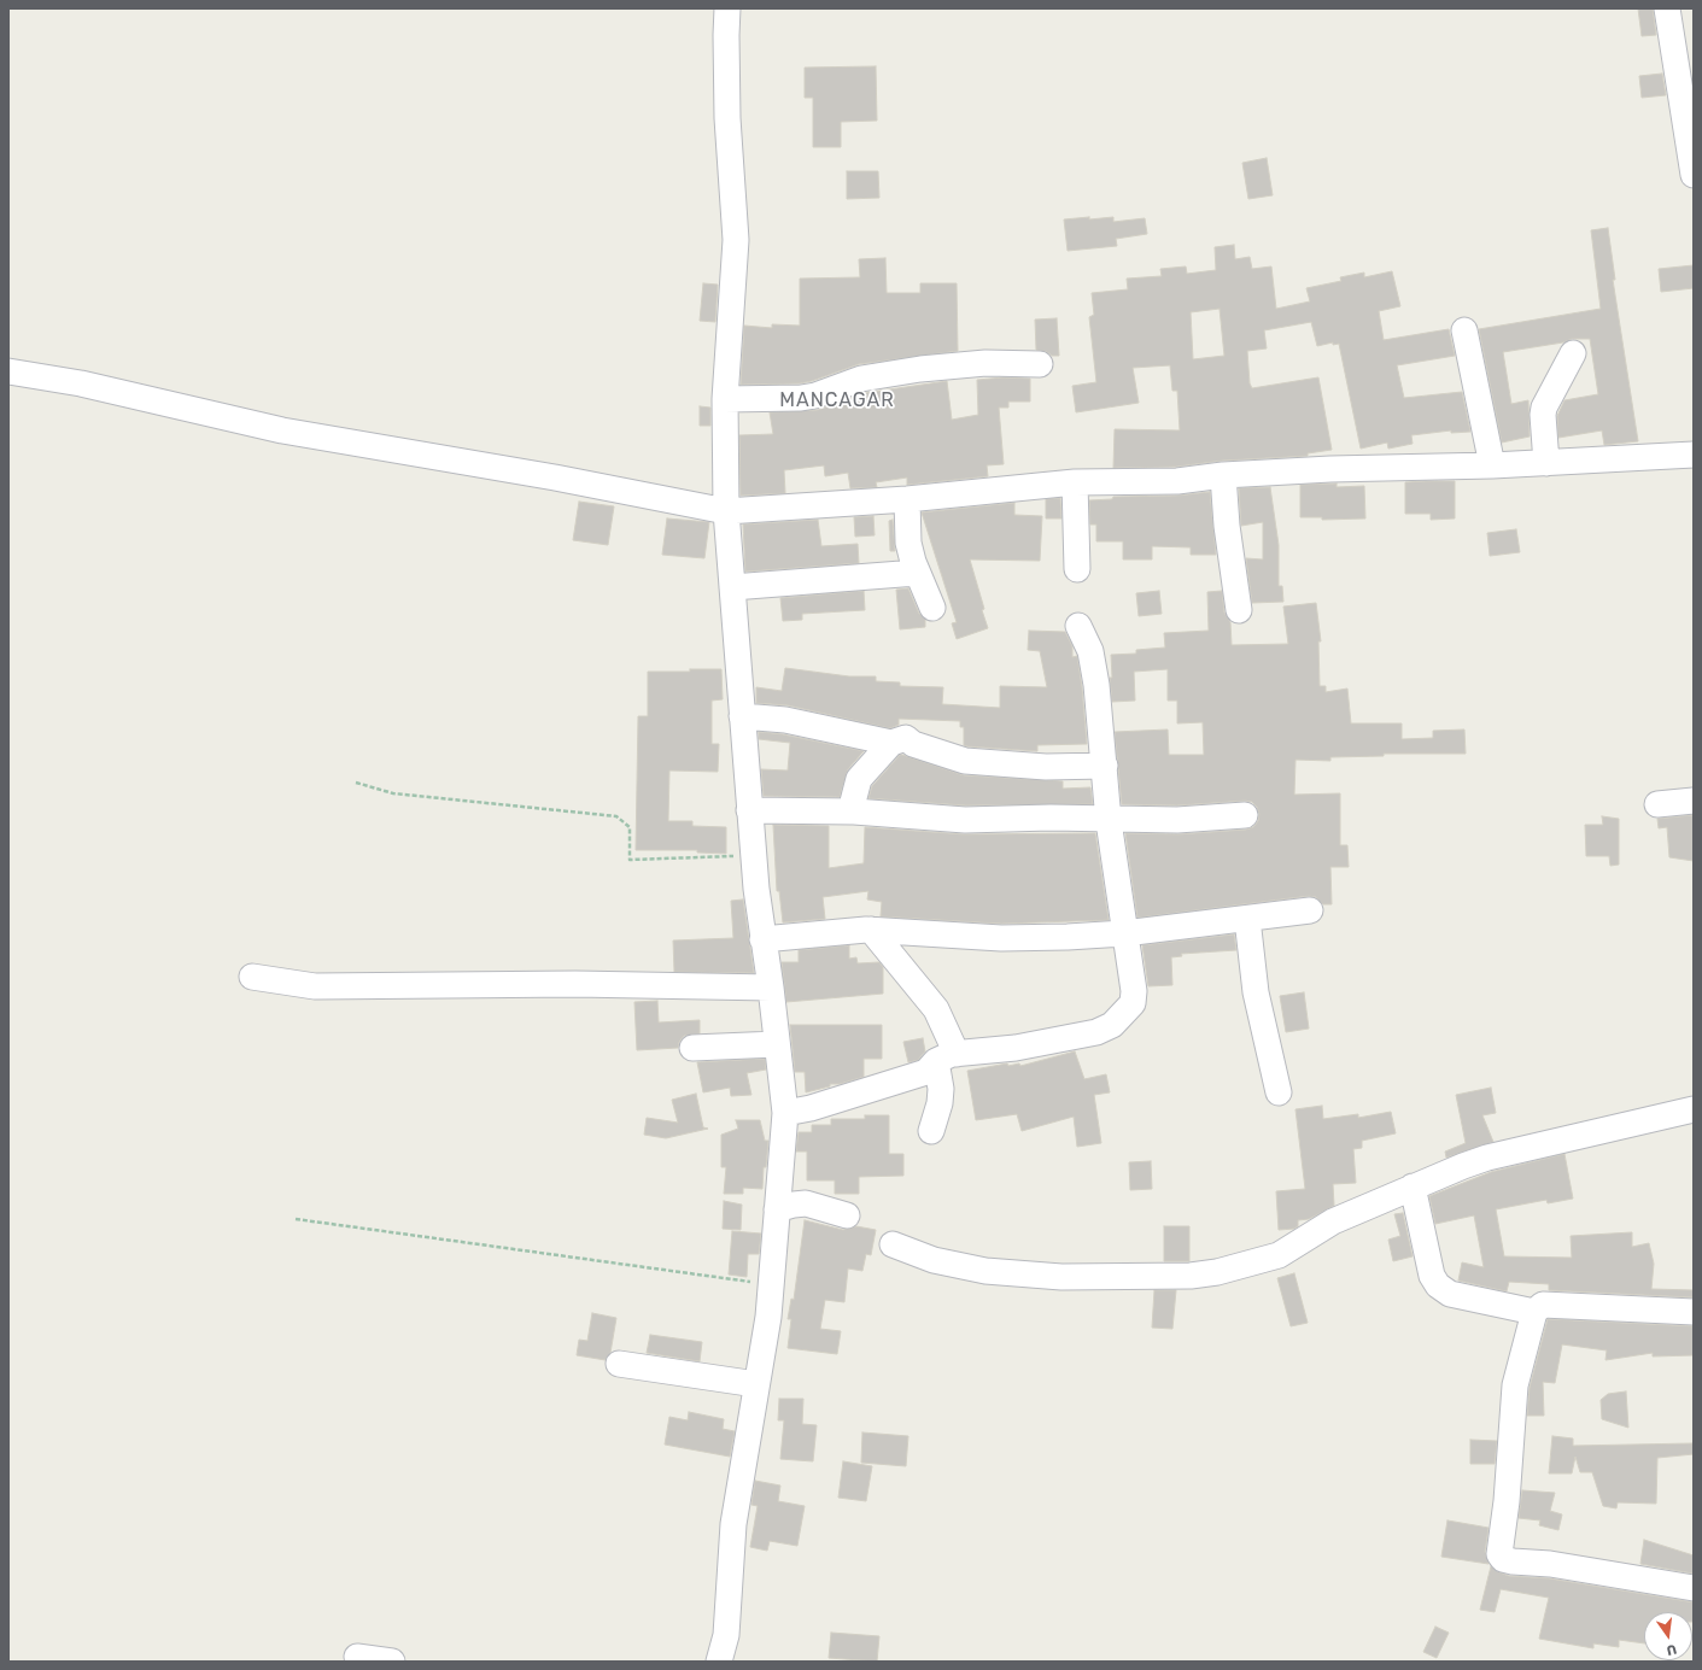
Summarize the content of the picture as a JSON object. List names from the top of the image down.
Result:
{
  "districts": ["MANCAGAR"],
  "north": "bottom"
}
